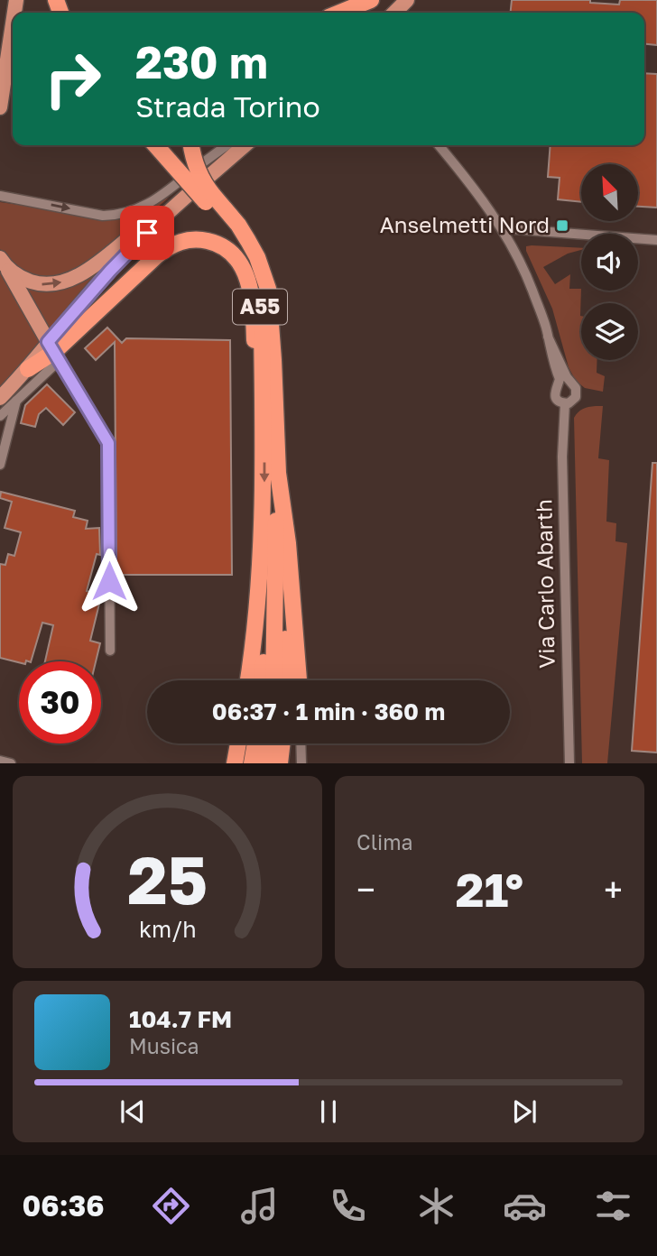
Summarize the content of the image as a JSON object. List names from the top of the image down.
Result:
{
  "streets": {
    "highway": ["A55"],
    "street": ["Via Carlo Abarth"]
  },
  "places": {
    "transit": ["Anselmetti Nord"]
  },
  "north": "top left",
  "page": {
    "turn": ["230 m", "Strada Torino"],
    "limit": "30",
    "trip": "06:37 · 1 min · 360 m",
    "tile": "Clima",
    "heat": ["−", "21°", "+"],
    "song": ["104.7 FM", "Musica"],
    "tabs": "06:36",
    "gauge": ["25", "km/h"]
  }
}
